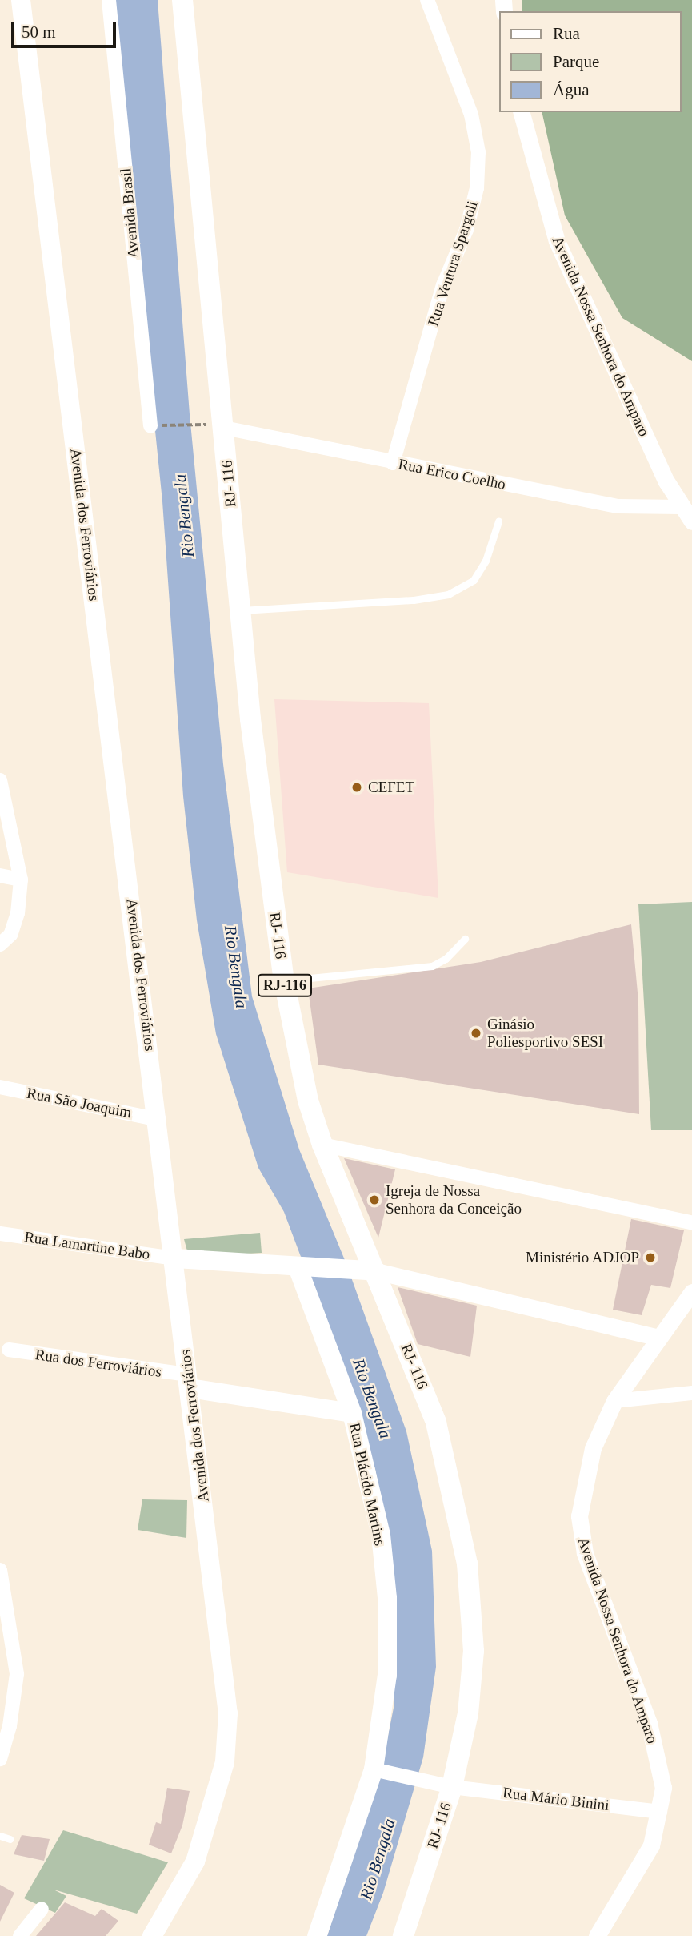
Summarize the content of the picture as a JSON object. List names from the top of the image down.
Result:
{
  "streets": {
    "main road": [
      "RJ- 116",
      "Avenida dos Ferroviários",
      "RJ-116",
      "Rua Plácido Martins"
    ],
    "street": [
      "Avenida Brasil",
      "Rua Ventura Spargoli",
      "Avenida Nossa Senhora do Amparo",
      "Rua Erico Coelho",
      "Rua São Joaquim",
      "Rua Lamartine Babo",
      "Rua dos Ferroviários",
      "Rua Mário Binini"
    ]
  },
  "crossings": [
    ["Rua Ventura Spargoli", "Rua Erico Coelho"],
    ["Avenida Nossa Senhora do Amparo", "Rua Erico Coelho"],
    ["Avenida Nossa Senhora do Amparo", "Rua Mário Binini"],
    ["Rua Erico Coelho", "RJ- 116"],
    ["RJ- 116", "Rua Mário Binini"],
    ["Avenida dos Ferroviários", "Rua São Joaquim"],
    ["Avenida dos Ferroviários", "Rua Lamartine Babo"],
    ["Avenida dos Ferroviários", "Rua dos Ferroviários"],
    ["Rua Plácido Martins", "Rua Mário Binini"]
  ],
  "water": ["Rio Bengala"],
  "places": [
    "CEFET",
    "Ginásio Poliesportivo SESI",
    "Igreja de Nossa Senhora da Conceição",
    "Ministério ADJOP"
  ],
  "legend": ["Rua", "Parque", "Água"],
  "scale_bar": "50 m"
}
